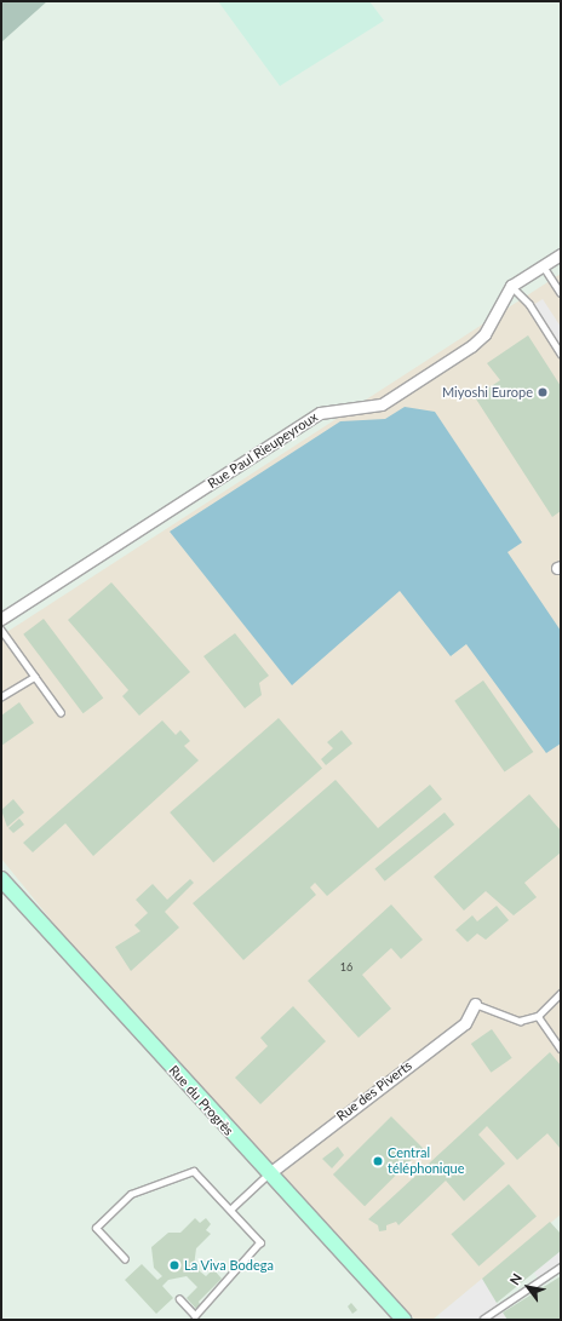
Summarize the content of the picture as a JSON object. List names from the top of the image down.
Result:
{
  "streets": {
    "street": ["Rue Paul Rieupeyroux", "Rue des Piverts", "Rue du Progrès"]
  },
  "crossings": [
    ["Rue des Piverts", "Rue du Progrès"]
  ],
  "places": ["Miyoshi Europe", "Central téléphonique", "La Viva Bodega"],
  "house_numbers": ["16"],
  "north": "top left"
}
